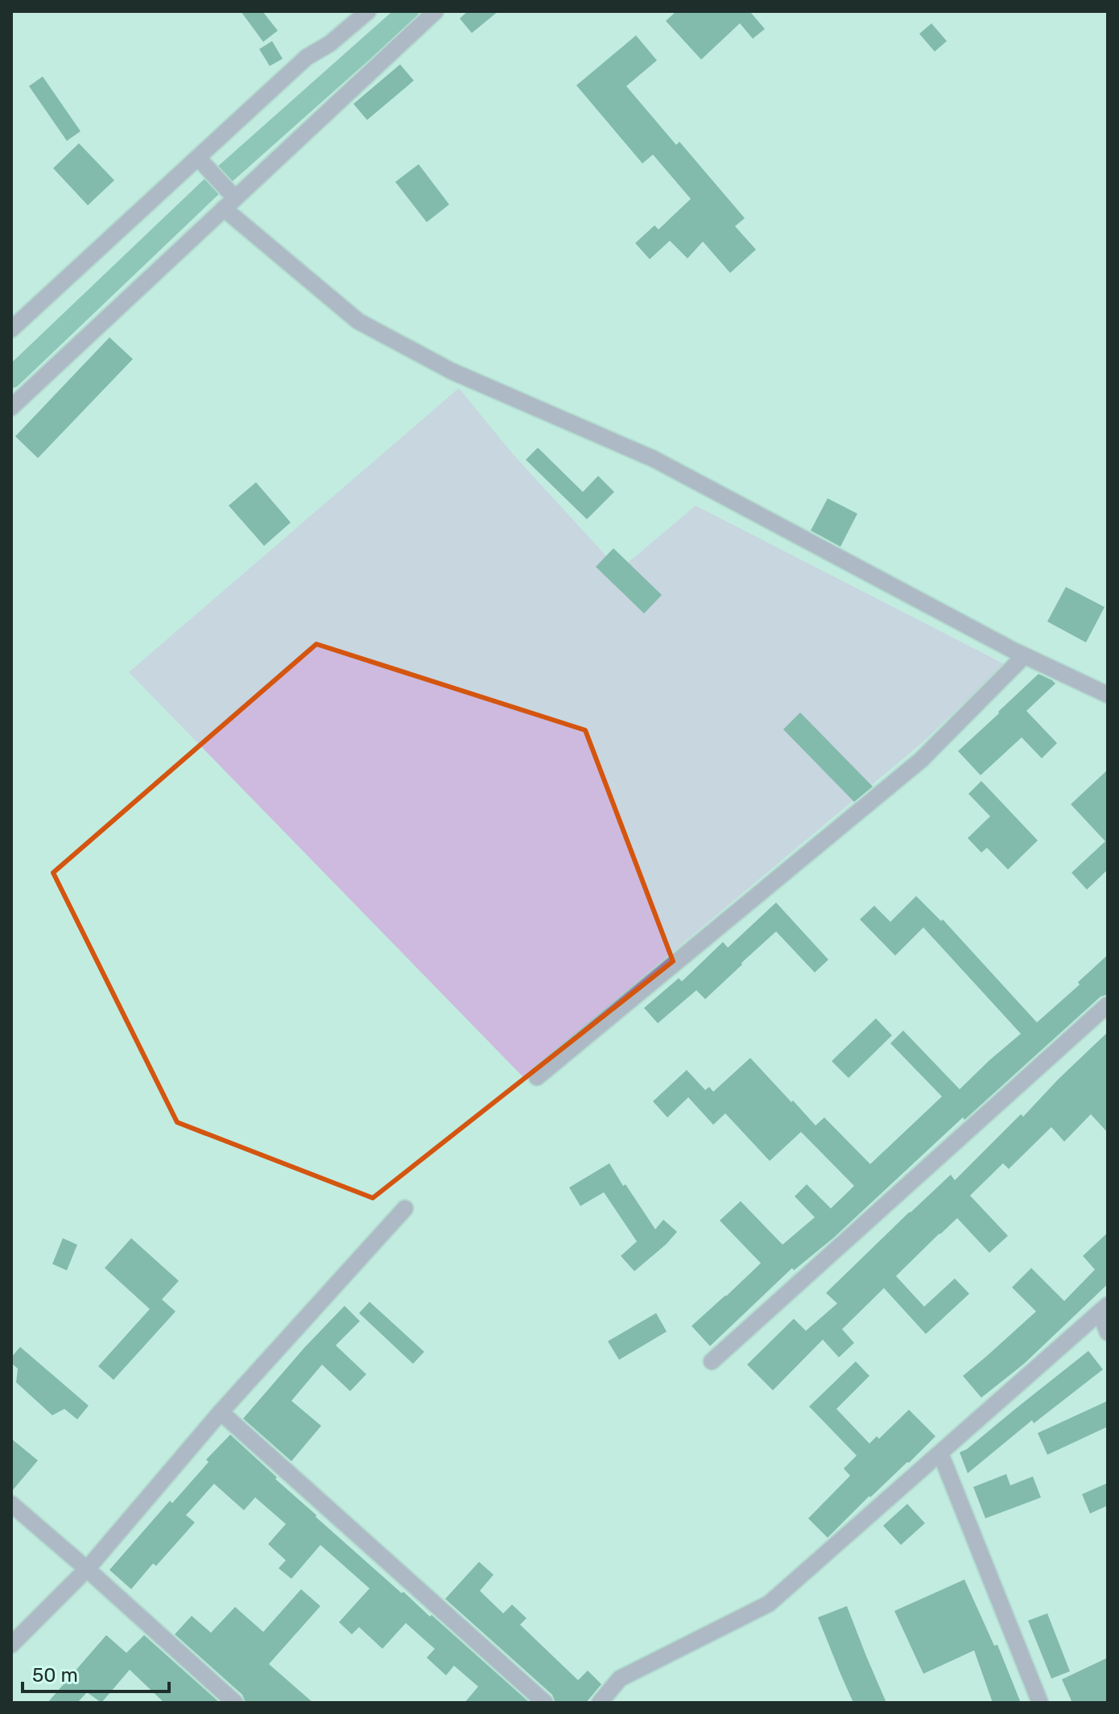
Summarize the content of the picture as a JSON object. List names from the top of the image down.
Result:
{
  "scale_bar": "50 m"
}
